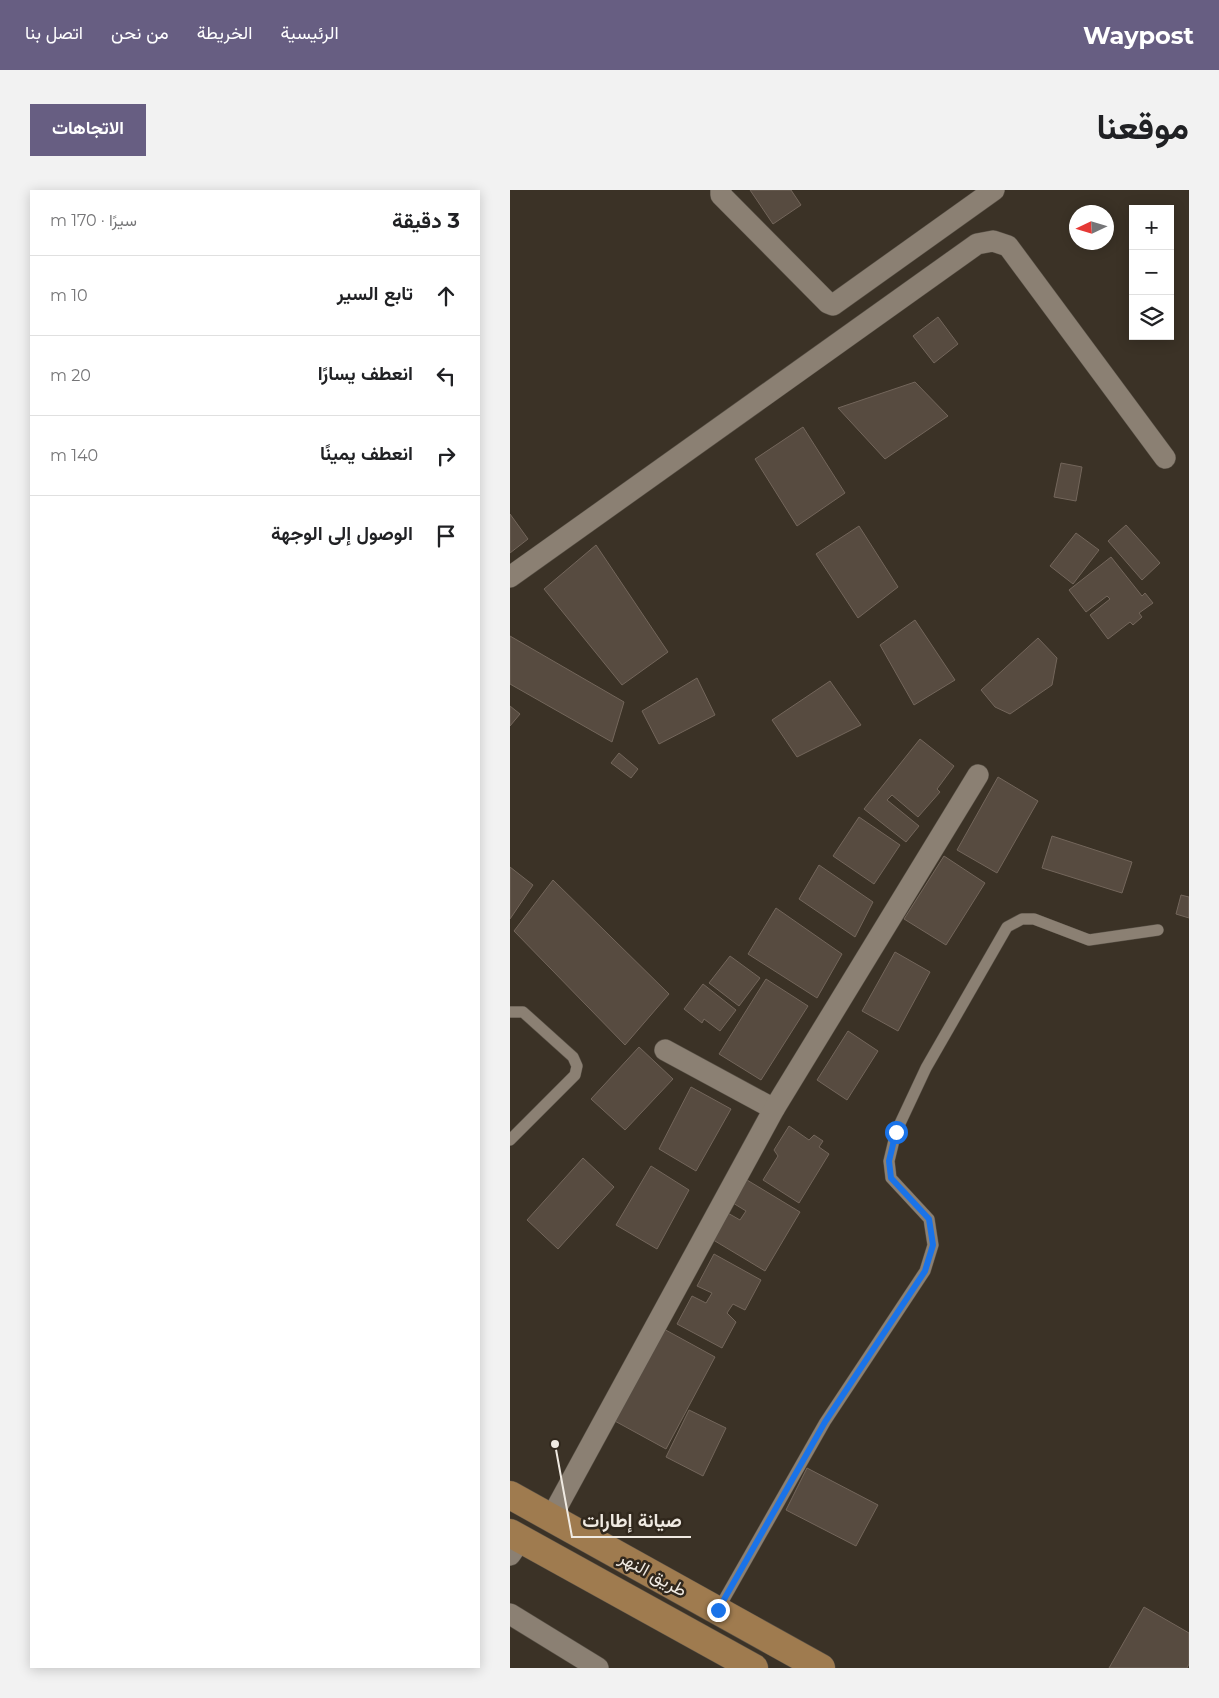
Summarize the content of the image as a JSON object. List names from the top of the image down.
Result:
{
  "streets": {
    "main road": ["طريق النهر"]
  },
  "places": ["صيانة إطارات"],
  "north": "left",
  "page": {
    "header": "Waypost",
    "nav": [
      "الرئيسية",
      "الخريطة",
      "من نحن",
      "اتصل بنا"
    ],
    "title": "موقعنا",
    "buttons": "الاتجاهات",
    "heading": ["3 دقيقة", "سيرًا · 170 m"],
    "map_buttons": ["+", "−"],
    "list": [
      ["تابع السير", "10 m"],
      ["انعطف يسارًا", "20 m"],
      ["انعطف يمينًا", "140 m"],
      "الوصول إلى الوجهة"
    ]
  }
}
